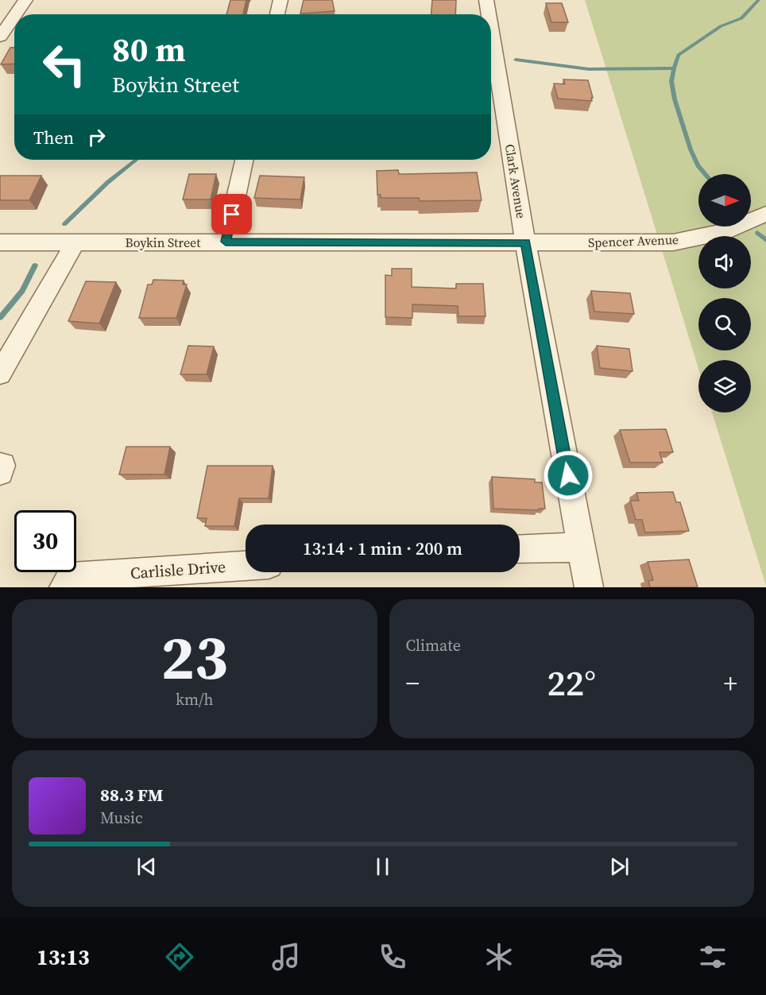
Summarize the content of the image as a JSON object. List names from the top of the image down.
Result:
{
  "streets": {
    "street": [
      "Clark Avenue",
      "Spencer Avenue",
      "Boykin Street",
      "Carlisle Drive"
    ]
  },
  "crossings": [
    ["Clark Avenue", "Spencer Avenue"],
    ["Clark Avenue", "Boykin Street"],
    ["Spencer Avenue", "Boykin Street"]
  ],
  "north": "right",
  "page": {
    "turn": ["80 m", "Boykin Street"],
    "then": "Then",
    "limit": "30",
    "trip": "13:14 · 1 min · 200 m",
    "tile": [
      ["23", "km/h"],
      "Climate"
    ],
    "heat": ["−", "22°", "+"],
    "song": ["88.3 FM", "Music"],
    "tabs": "13:13"
  }
}
